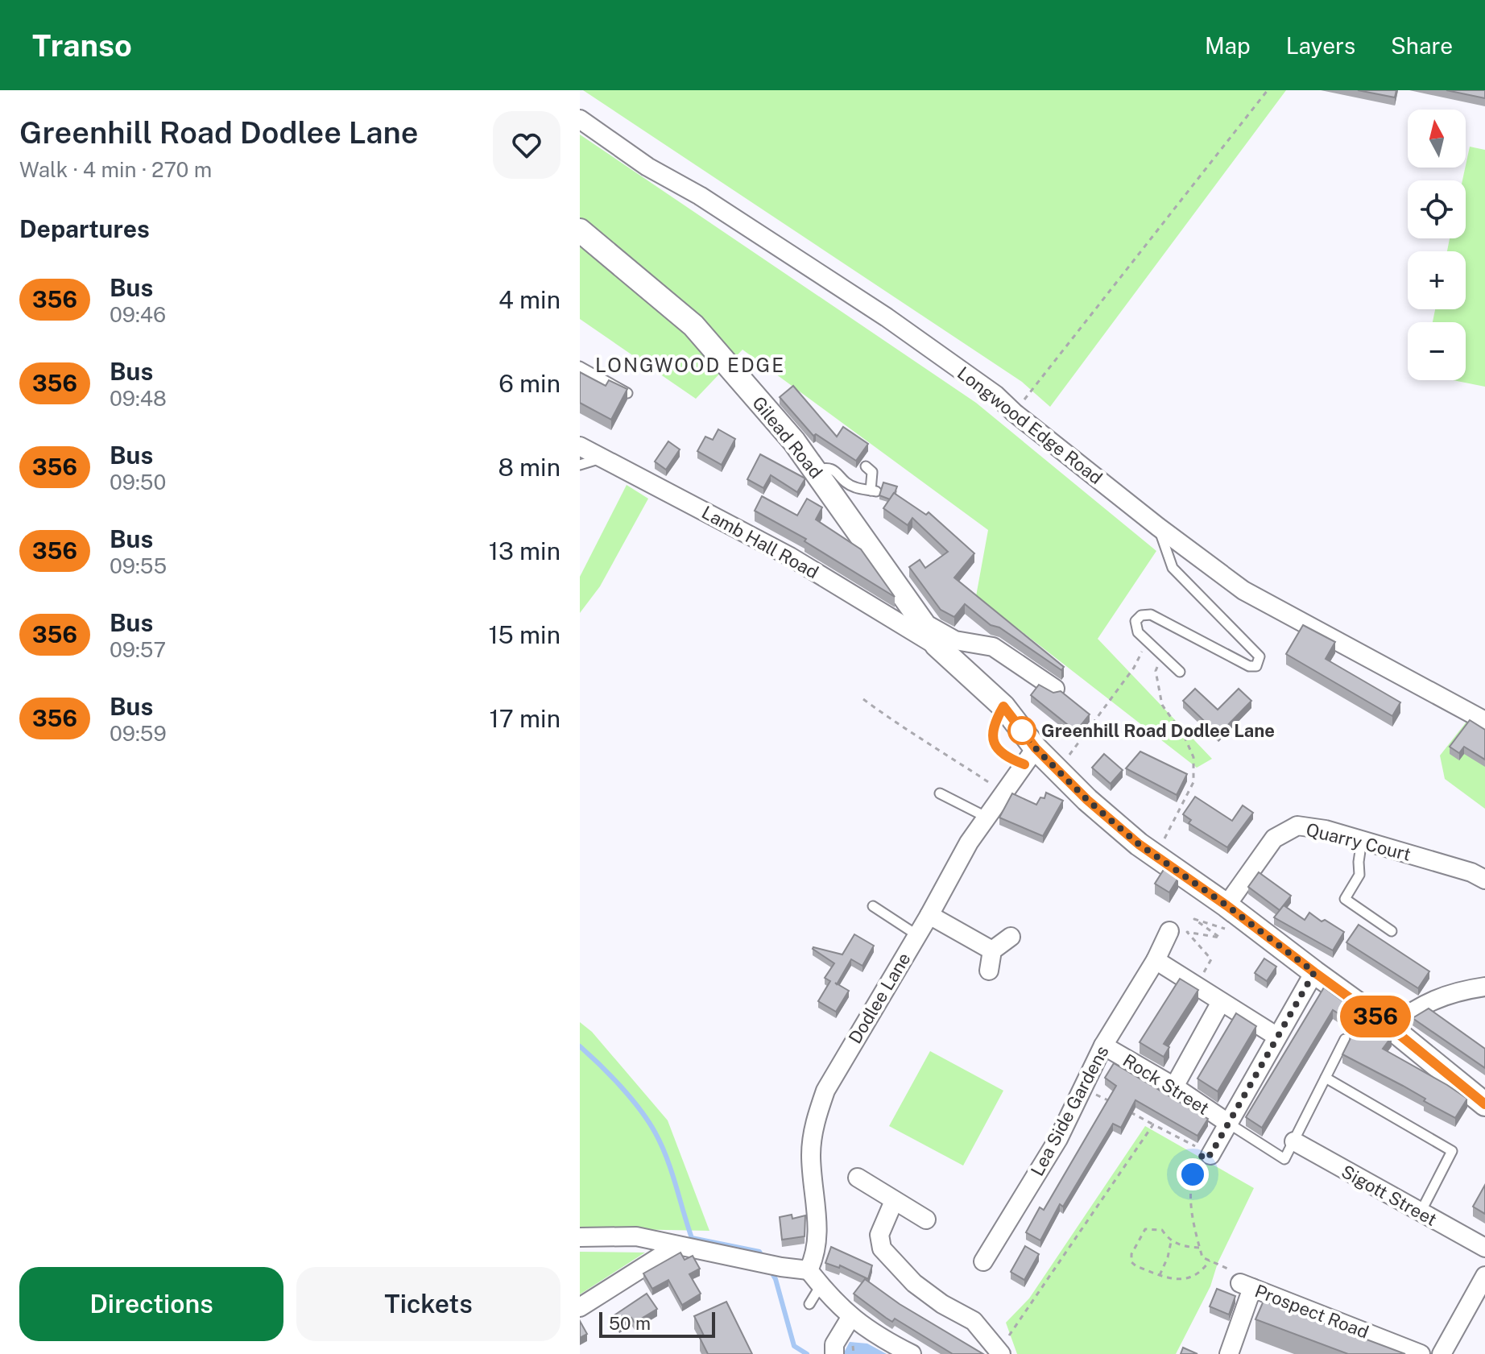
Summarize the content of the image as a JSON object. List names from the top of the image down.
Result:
{
  "streets": {
    "street": [
      "Longwood Edge Road",
      "Gilead Road",
      "Lamb Hall Road",
      "Quarry Court",
      "Dodlee Lane",
      "Rock Street",
      "Lea Side Gardens",
      "Sigott Street",
      "Prospect Road"
    ]
  },
  "crossings": [
    ["Gilead Road", "Lamb Hall Road"],
    ["Gilead Road", "Quarry Court"],
    ["Gilead Road", "Dodlee Lane"],
    ["Rock Street", "Lea Side Gardens"]
  ],
  "districts": ["LONGWOOD EDGE"],
  "places": ["Greenhill Road Dodlee Lane"],
  "lines": ["bus line 356"],
  "scale_bar": "50 m",
  "north": "top",
  "page": {
    "header": "Transo",
    "nav": ["Map", "Layers", "Share"],
    "heading": [
      ["Greenhill Road Dodlee Lane", "Walk · 4 min · 270 m"],
      "Departures"
    ],
    "on_map": "356",
    "map_buttons": ["+", "−"],
    "list": [
      {
        "mark": "356",
        "name": "Bus",
        "note": "09:46",
        "value": "4 min"
      },
      {
        "mark": "356",
        "name": "Bus",
        "note": "09:48",
        "value": "6 min"
      },
      {
        "mark": "356",
        "name": "Bus",
        "note": "09:50",
        "value": "8 min"
      },
      {
        "mark": "356",
        "name": "Bus",
        "note": "09:55",
        "value": "13 min"
      },
      {
        "mark": "356",
        "name": "Bus",
        "note": "09:57",
        "value": "15 min"
      },
      {
        "mark": "356",
        "name": "Bus",
        "note": "09:59",
        "value": "17 min"
      }
    ],
    "buttons": ["Directions", "Tickets"],
    "scale": "50 m"
  }
}
